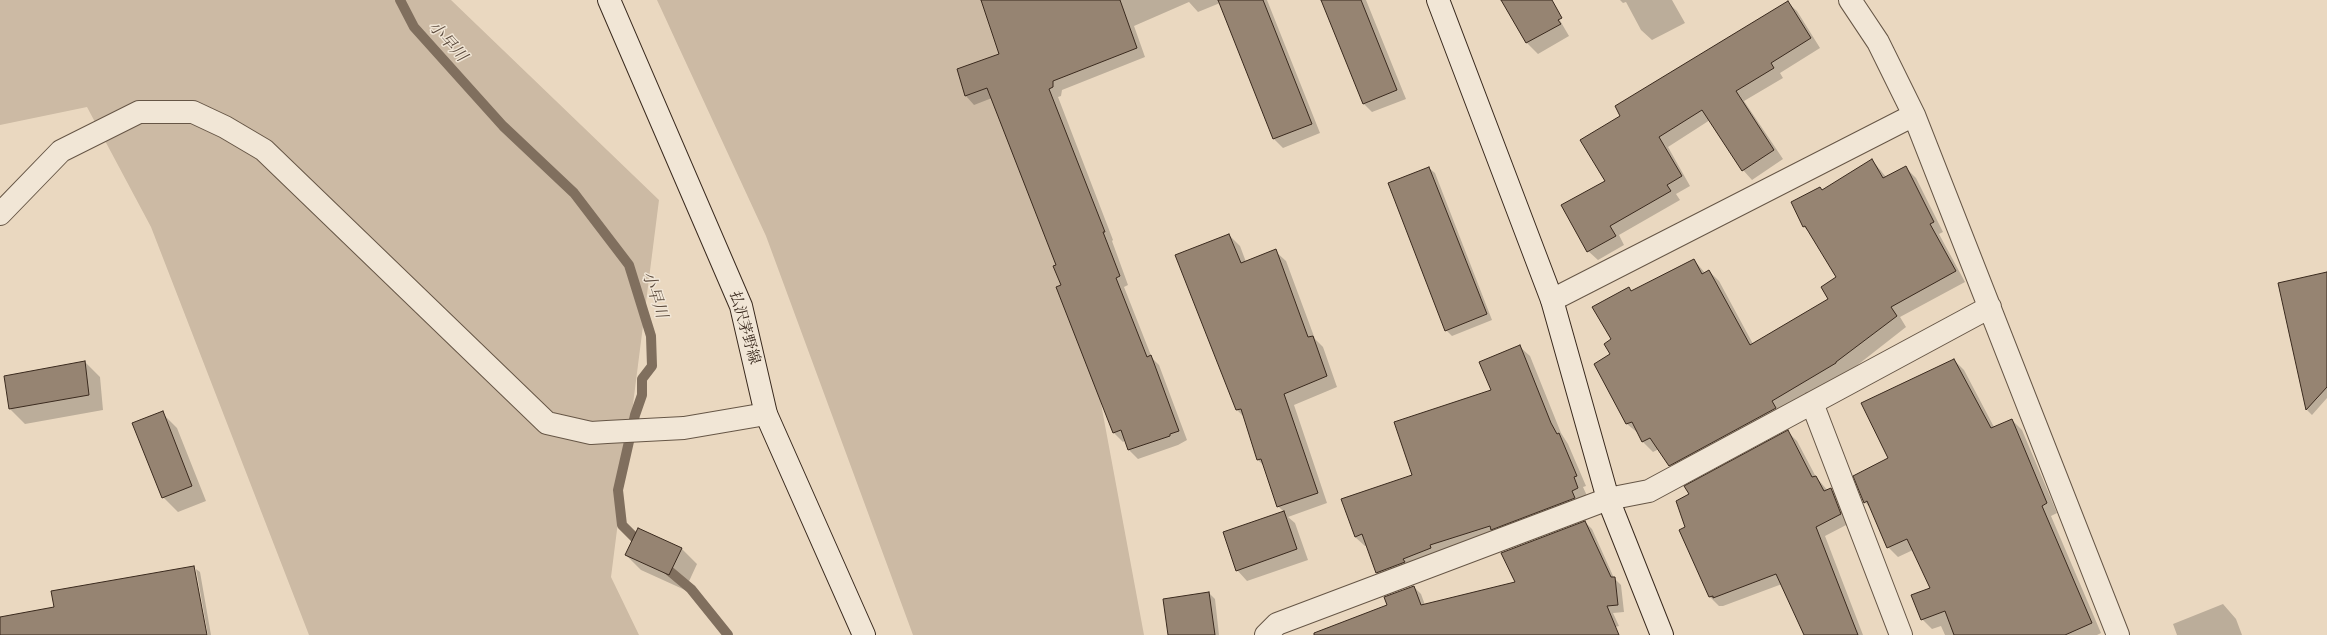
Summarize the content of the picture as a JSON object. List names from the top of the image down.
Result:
{
  "streets": {
    "street": ["払沢茅野線"]
  },
  "water": ["小早川"]
}
